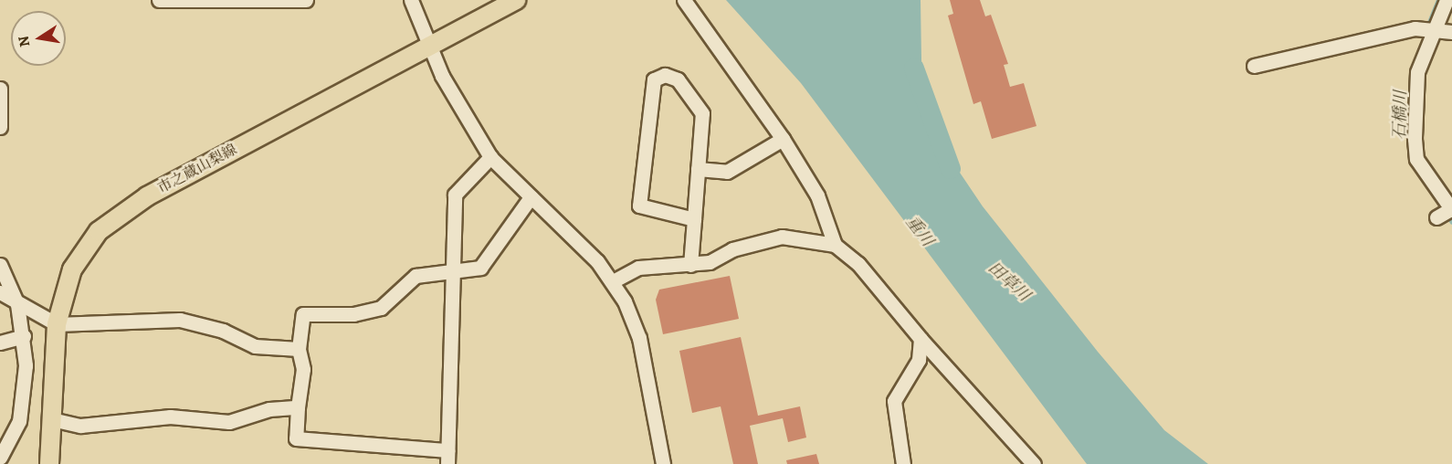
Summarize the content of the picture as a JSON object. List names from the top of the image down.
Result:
{
  "streets": {
    "main road": ["市之蔵山梨線"]
  },
  "water": ["石橋川", "重川", "田草川"],
  "north": "left"
}
